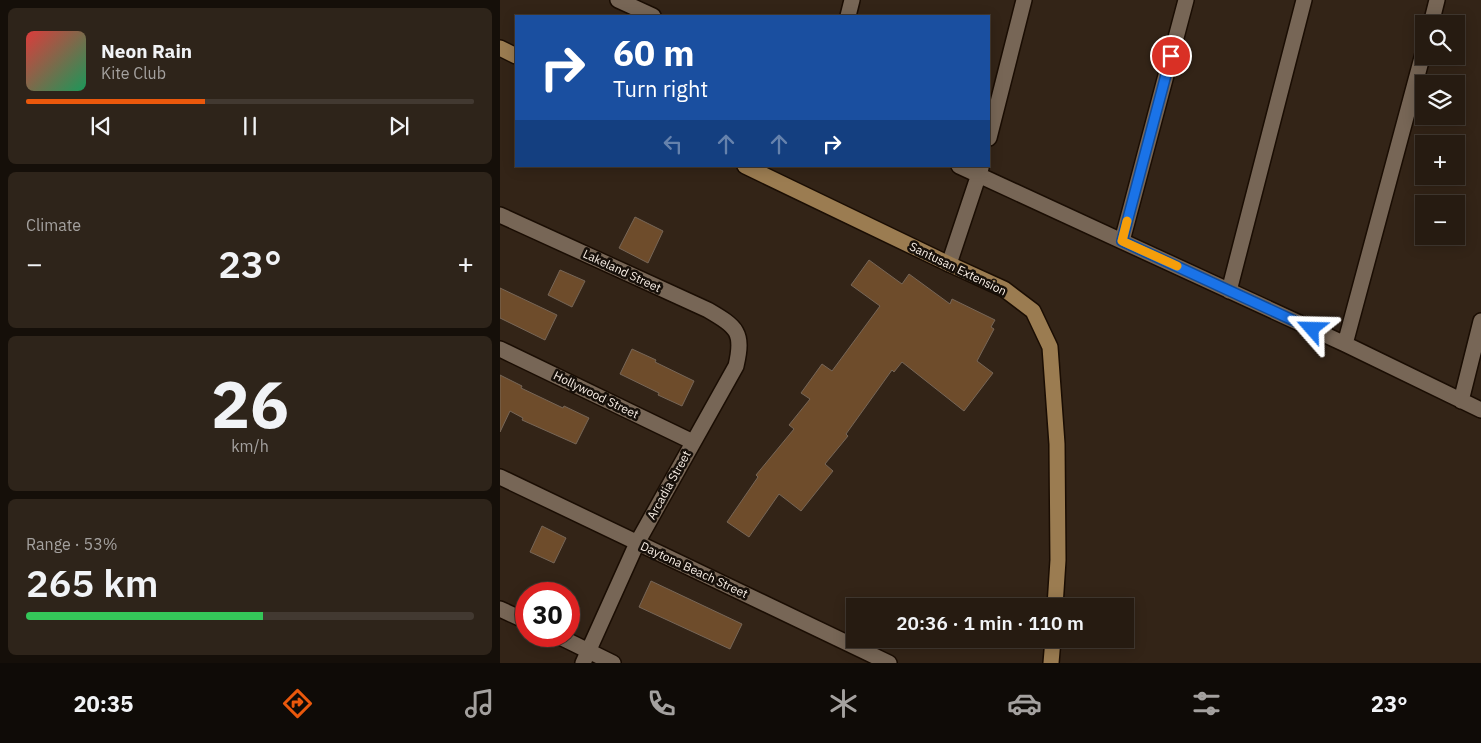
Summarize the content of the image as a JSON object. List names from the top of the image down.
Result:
{
  "streets": {
    "street": [
      "Santusan Extension",
      "Lakeland Street",
      "Hollywood Street",
      "Arcadia Street",
      "Daytona Beach Street"
    ]
  },
  "crossings": [
    ["Lakeland Street", "Arcadia Street"],
    ["Hollywood Street", "Arcadia Street"],
    ["Arcadia Street", "Daytona Beach Street"]
  ],
  "page": {
    "map_buttons": ["+", "−"],
    "turn": ["60 m", "Turn right"],
    "song": ["Neon Rain", "Kite Club"],
    "tile": [
      "Climate",
      ["26", "km/h"],
      ["Range · 53%", "265 km"]
    ],
    "heat": ["−", "23°", "+"],
    "limit": "30",
    "trip": "20:36 · 1 min · 110 m",
    "tabs": ["20:35", "23°"]
  }
}
